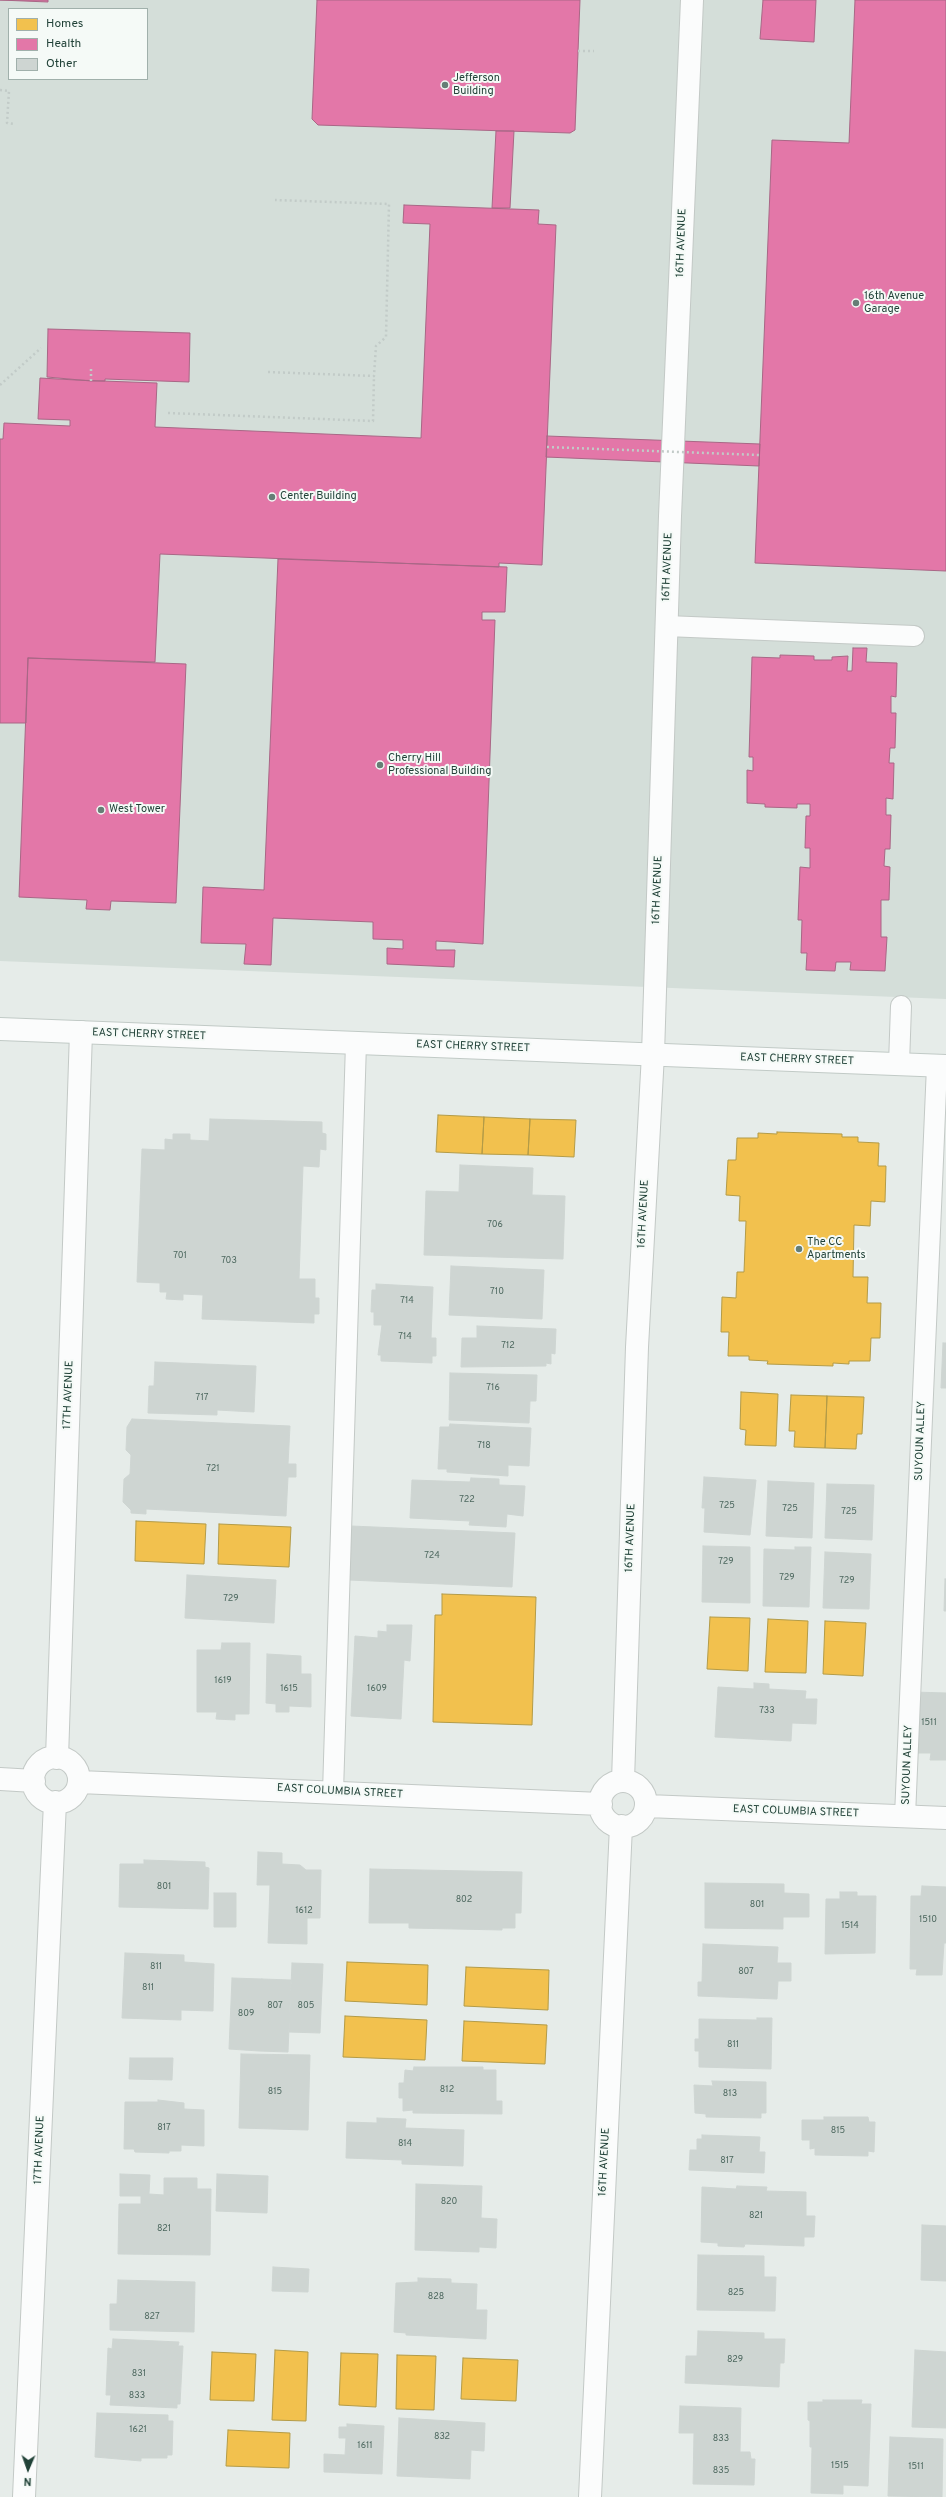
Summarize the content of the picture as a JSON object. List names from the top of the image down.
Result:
{
  "streets": {
    "street": [
      "16TH AVENUE",
      "EAST CHERRY STREET",
      "17TH AVENUE",
      "EAST COLUMBIA STREET"
    ],
    "lane": ["SUYOUN ALLEY"]
  },
  "crossings": [
    ["16TH AVENUE", "EAST CHERRY STREET"],
    ["16TH AVENUE", "EAST COLUMBIA STREET"],
    ["EAST CHERRY STREET", "17TH AVENUE"],
    ["EAST CHERRY STREET", "SUYOUN ALLEY"],
    ["17TH AVENUE", "EAST COLUMBIA STREET"],
    ["SUYOUN ALLEY", "EAST COLUMBIA STREET"]
  ],
  "places": [
    "Jefferson Building",
    "16th Avenue Garage",
    "Center Building",
    "Cherry Hill Professional Building",
    "West Tower",
    "The CC Apartments"
  ],
  "house_numbers": [
    "706",
    "701",
    "703",
    "710",
    "714",
    "714",
    "712",
    "716",
    "717",
    "718",
    "721",
    "722",
    "725",
    "725",
    "725",
    "724",
    "729",
    "729",
    "729",
    "729",
    "1619",
    "1615",
    "1609",
    "733",
    "1511",
    "801",
    "802",
    "801",
    "1612",
    "1510",
    "1514",
    "811",
    "807",
    "811",
    "807",
    "805",
    "809",
    "811",
    "812",
    "815",
    "813",
    "817",
    "815",
    "814",
    "817",
    "820",
    "821",
    "821",
    "825",
    "828",
    "827",
    "829",
    "831",
    "833",
    "1621",
    "832",
    "833",
    "1611",
    "1515",
    "1511",
    "835"
  ],
  "legend": ["Homes", "Health", "Other"],
  "north": "bottom"
}
